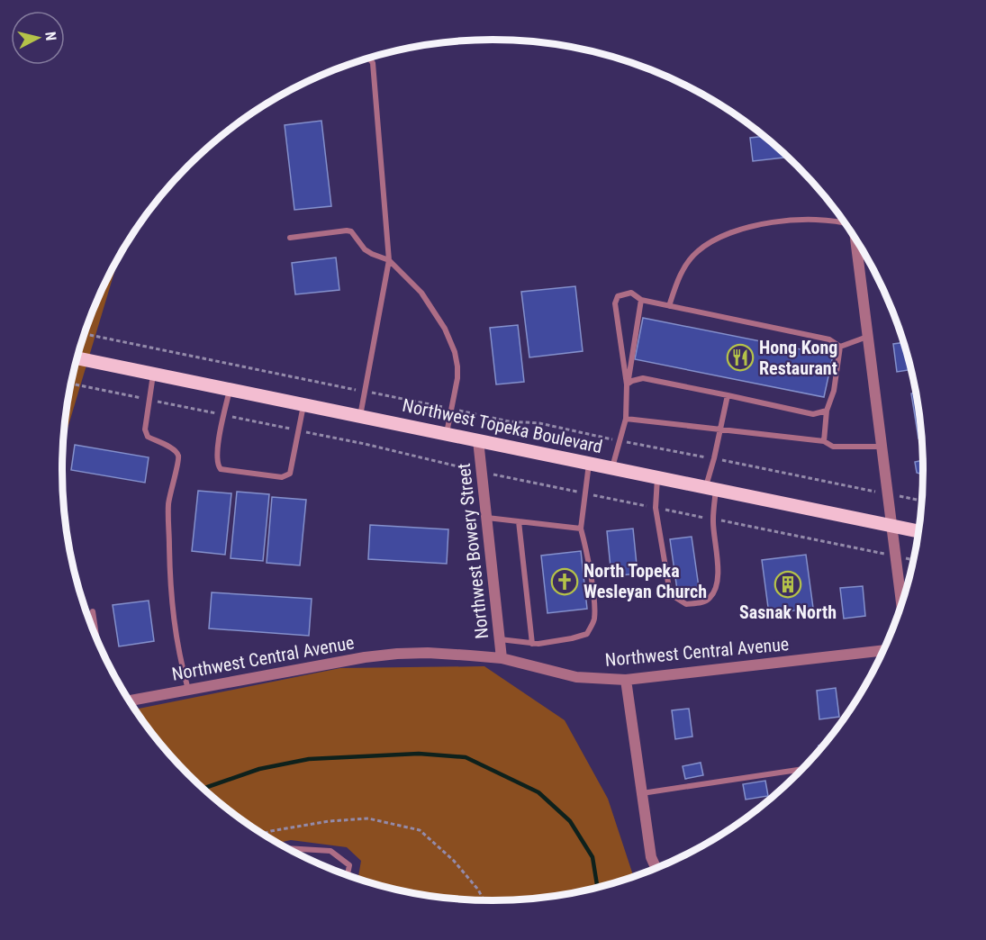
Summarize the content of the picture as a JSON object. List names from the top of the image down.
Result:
{
  "streets": {
    "main road": ["Northwest Topeka Boulevard"],
    "street": ["Northwest Bowery Street", "Northwest Central Avenue"]
  },
  "crossings": [
    ["Northwest Topeka Boulevard", "Northwest Bowery Street"],
    ["Northwest Bowery Street", "Northwest Central Avenue"]
  ],
  "places": {
    "restaurant": ["Hong Kong Restaurant"],
    "church": ["North Topeka Wesleyan Church"],
    "building": ["Sasnak North"]
  },
  "north": "right"
}
